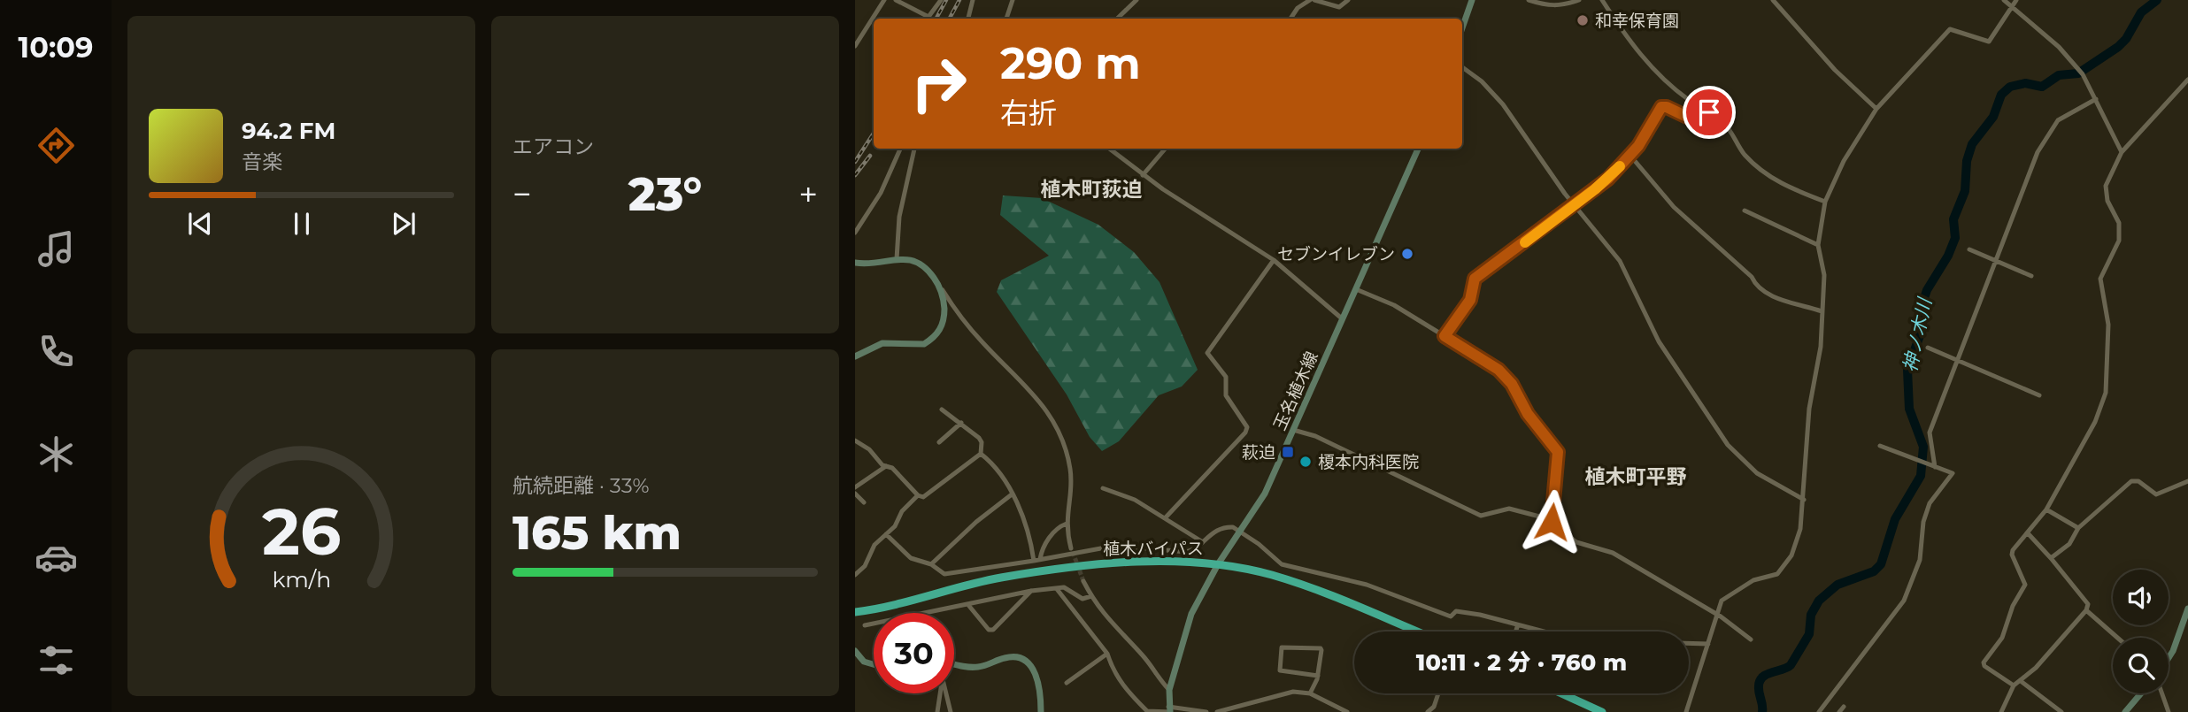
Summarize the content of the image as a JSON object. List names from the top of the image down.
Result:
{
  "streets": {
    "highway": ["植木バイパス"],
    "main road": ["玉名植木線"]
  },
  "crossings": [
    ["玉名植木線", "植木バイパス"]
  ],
  "districts": ["植木町荻迫", "植木町平野"],
  "water": ["神ノ木川"],
  "places": {
    "other": ["和幸保育園", "セブンイレブン", "榎本内科医院"],
    "transit": ["萩迫"]
  },
  "page": {
    "tabs": "10:09",
    "tile": [
      "エアコン",
      ["航続距離 · 33%", "165 km"]
    ],
    "turn": ["290 m", "右折"],
    "song": ["94.2 FM", "音楽"],
    "heat": ["−", "23°", "+"],
    "limit": "30",
    "trip": "10:11 · 2 分 · 760 m",
    "gauge": ["26", "km/h"]
  }
}
